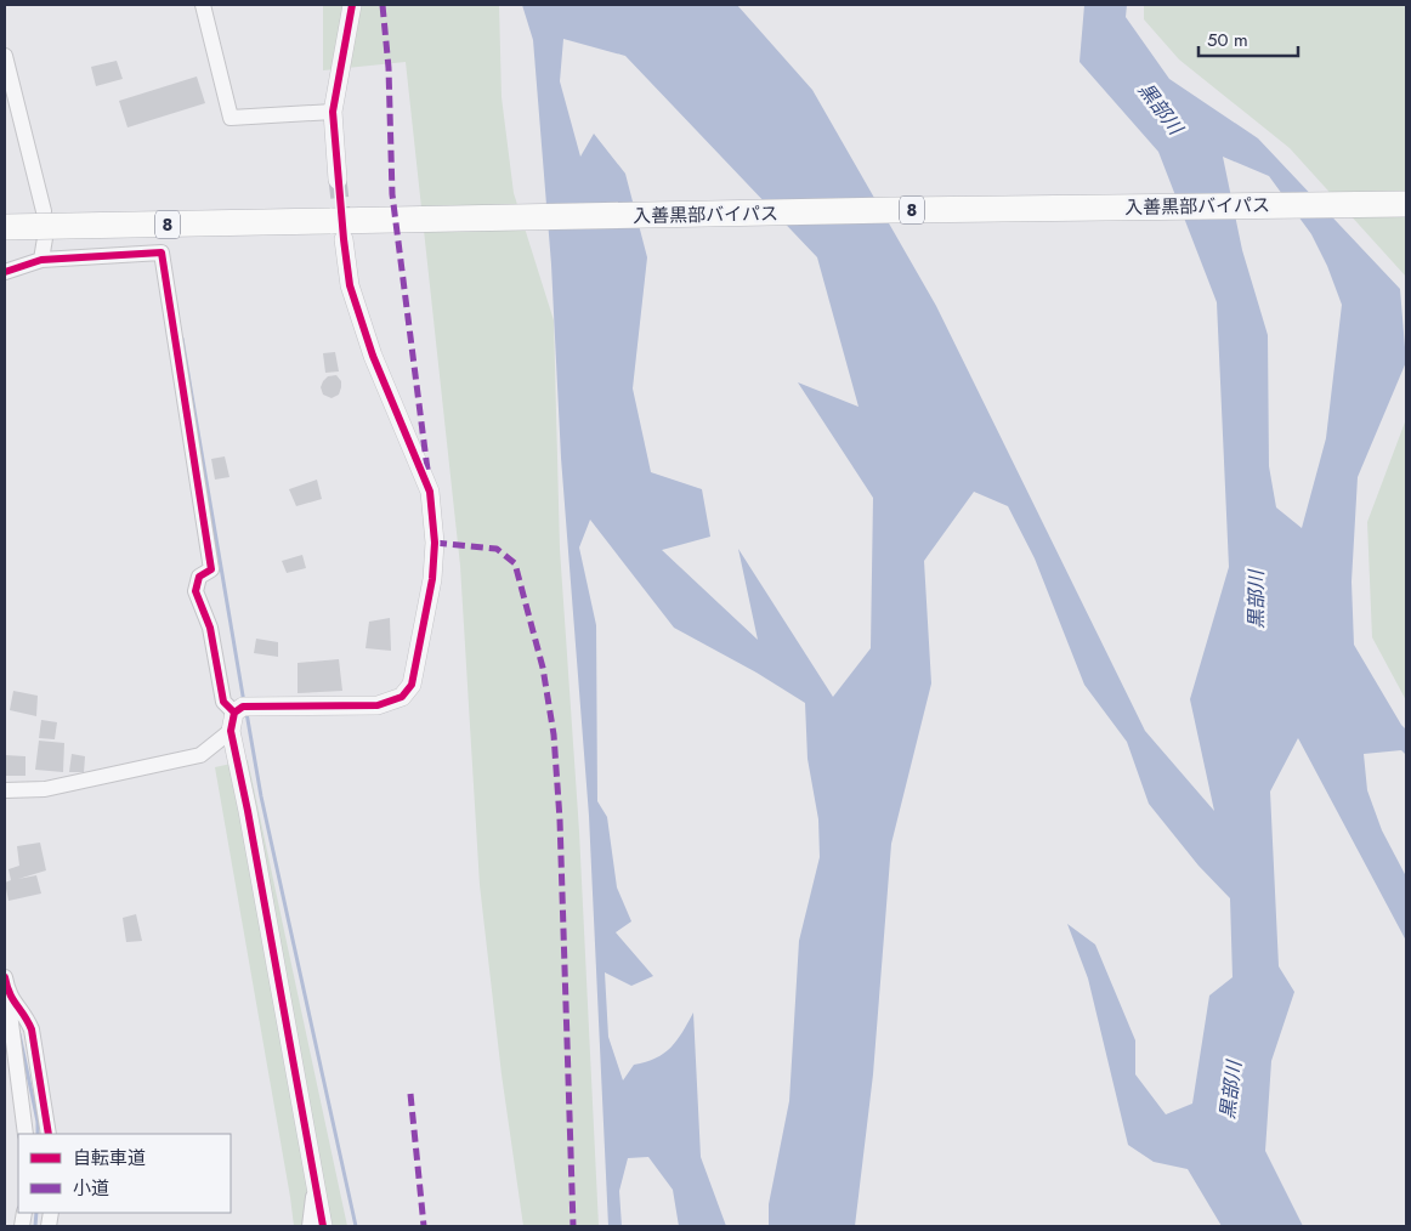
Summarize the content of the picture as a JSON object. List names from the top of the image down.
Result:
{
  "streets": {
    "highway": ["入善黒部バイパス", "8"]
  },
  "water": ["黒部川"],
  "legend": ["自転車道", "小道"],
  "scale_bar": "50 m"
}
